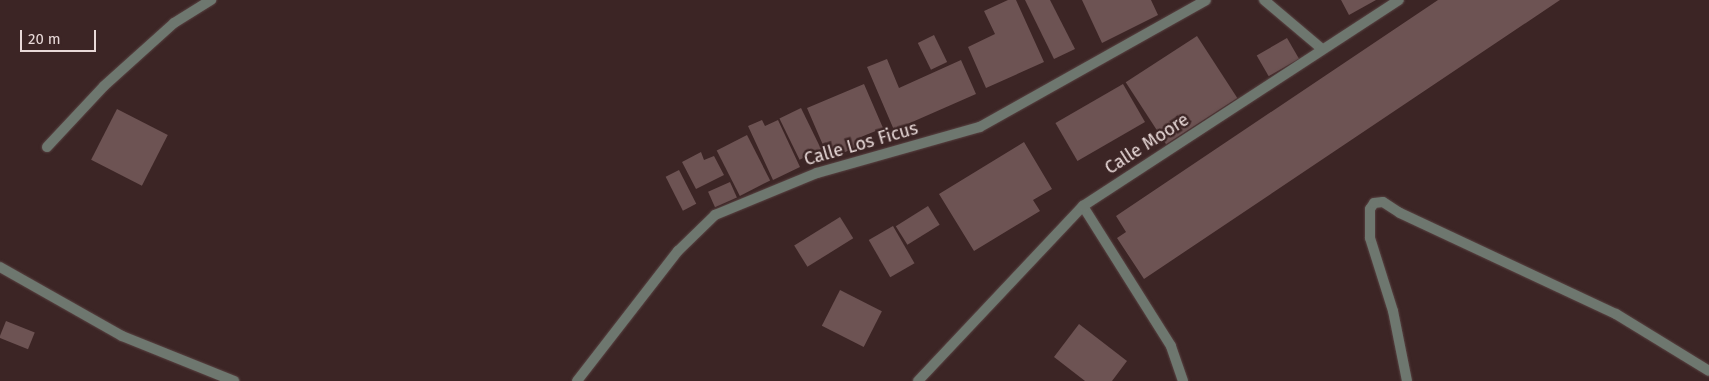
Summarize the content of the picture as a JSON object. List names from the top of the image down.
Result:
{
  "streets": {
    "street": ["Calle Los Ficus", "Calle Moore"]
  },
  "scale_bar": "20 m"
}
